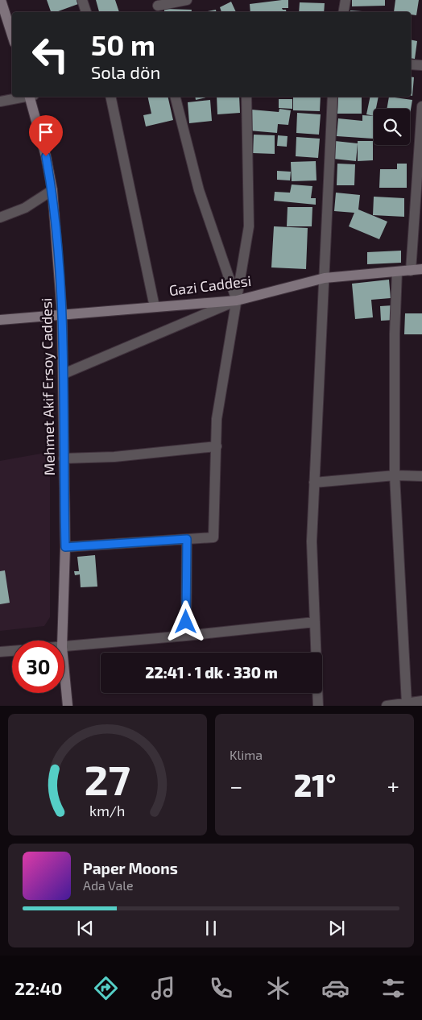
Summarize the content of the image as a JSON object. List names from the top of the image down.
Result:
{
  "streets": {
    "street": ["Gazi Caddesi", "Mehmet Akif Ersoy Caddesi"]
  },
  "crossings": [
    ["Gazi Caddesi", "Mehmet Akif Ersoy Caddesi"]
  ],
  "page": {
    "turn": ["50 m", "Sola dön"],
    "limit": "30",
    "trip": "22:41 · 1 dk · 330 m",
    "tile": "Klima",
    "heat": ["−", "21°", "+"],
    "song": ["Paper Moons", "Ada Vale"],
    "tabs": "22:40",
    "gauge": ["27", "km/h"]
  }
}
